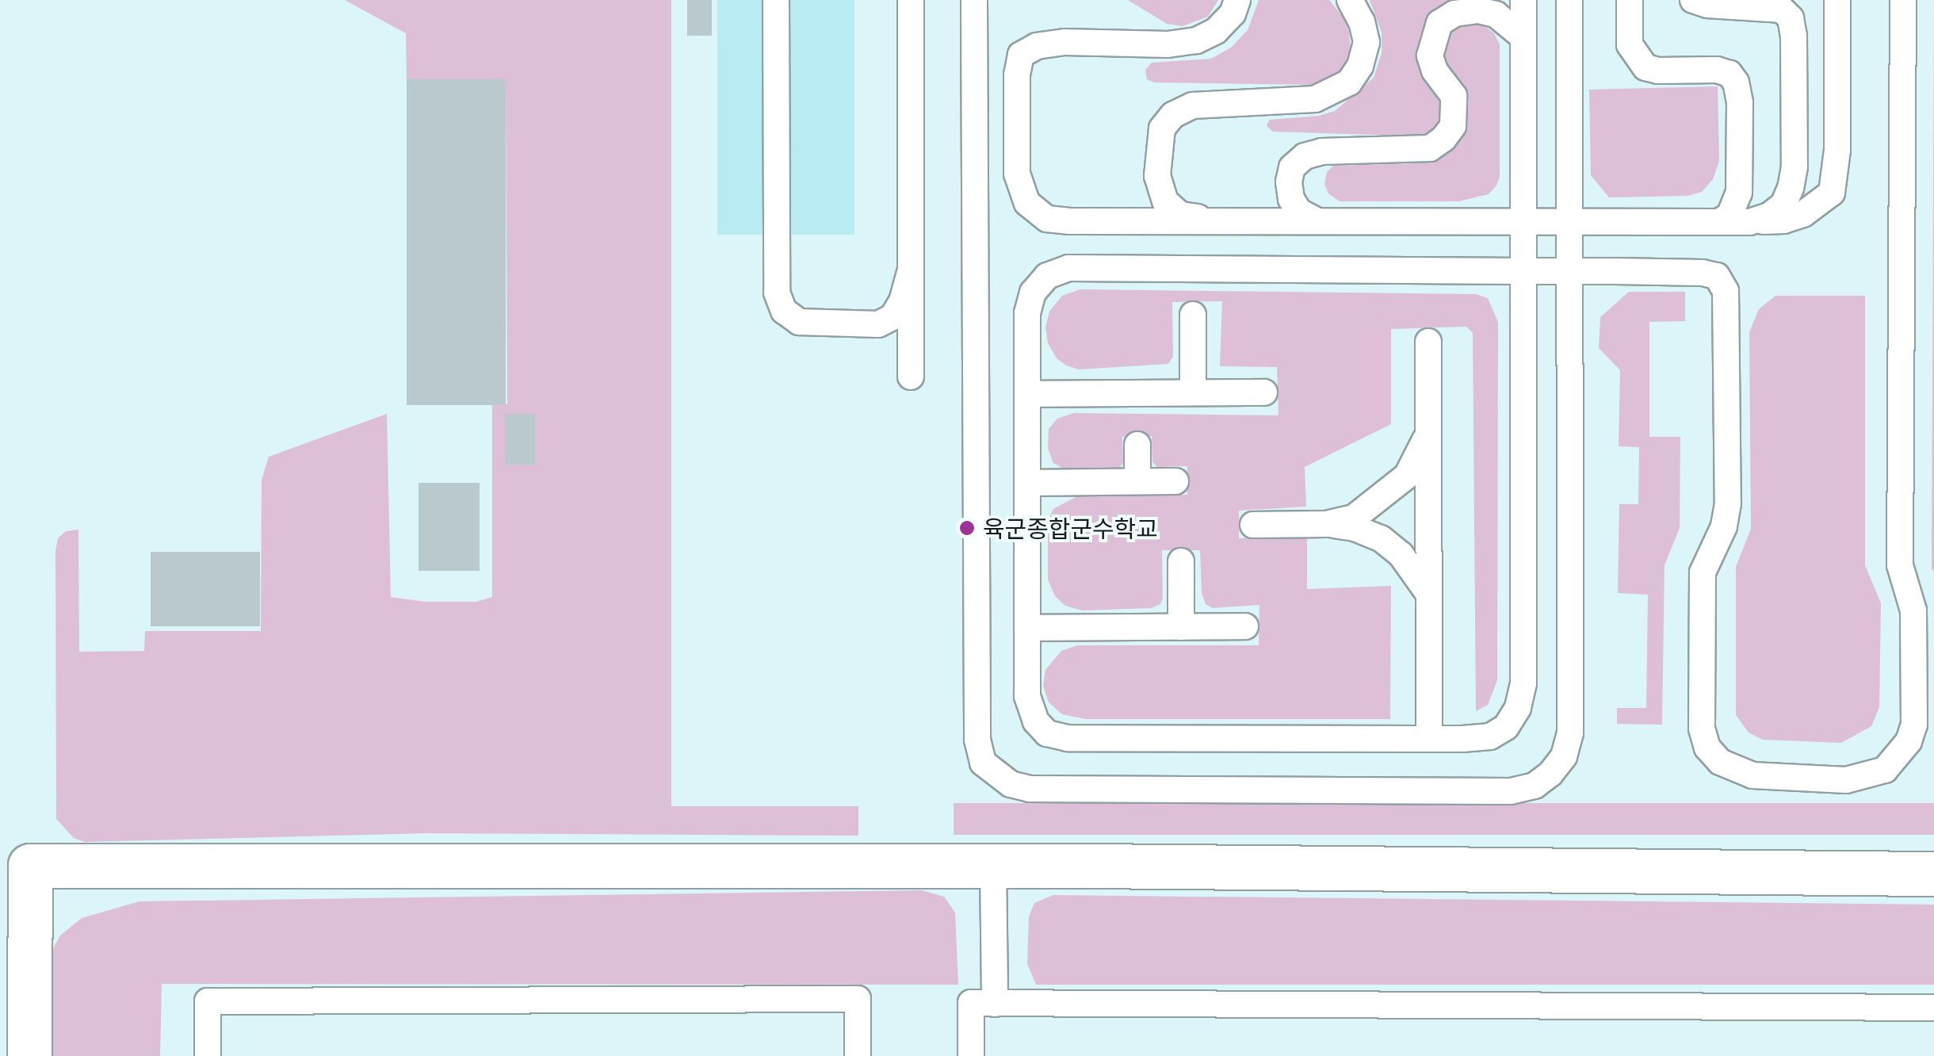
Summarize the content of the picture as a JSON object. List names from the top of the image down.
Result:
{
  "places": ["육군종합군수학교"]
}
